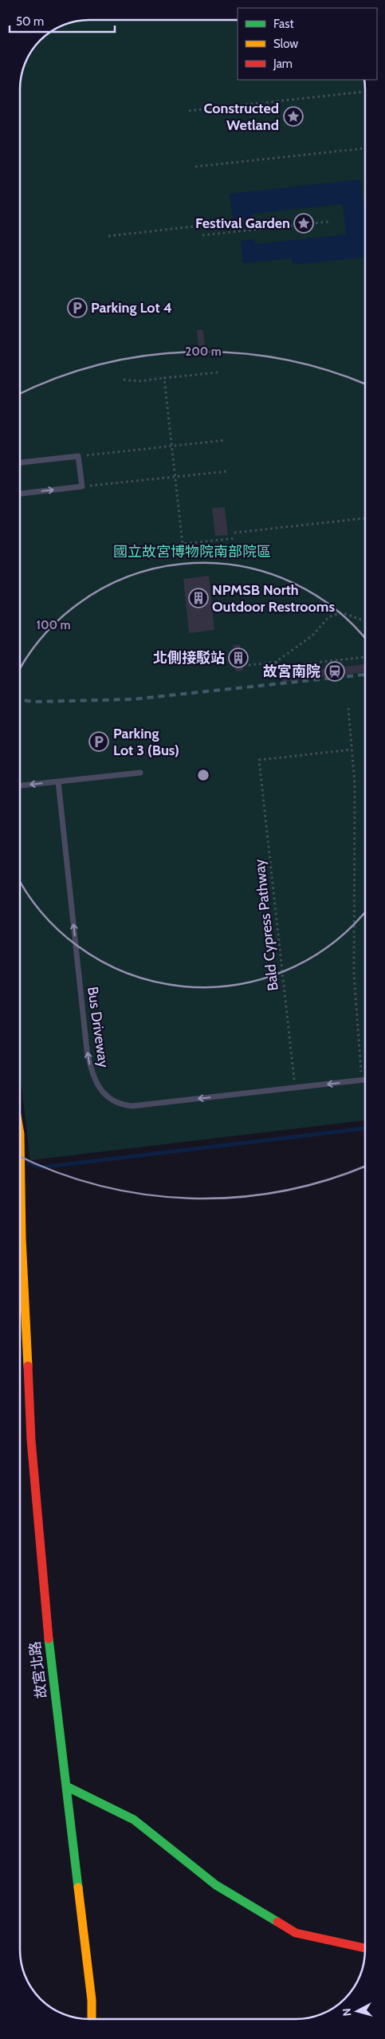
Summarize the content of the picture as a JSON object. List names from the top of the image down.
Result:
{
  "streets": {
    "street": ["故宮北路"],
    "lane": ["Bus Driveway"],
    "path": ["Bald Cypress Pathway"]
  },
  "crossings": [
    ["Bald Cypress Pathway", "Bus Driveway"]
  ],
  "parks": ["國立故宮博物院南部院區"],
  "places": {
    "place": ["Constructed Wetland", "Festival Garden"],
    "parking": ["Parking Lot 4", "Parking Lot 3 (Bus)"],
    "building": ["NPMSB North Outdoor Restrooms", "北側接駁站"],
    "station": ["故宮南院"]
  },
  "legend": ["Fast", "Slow", "Jam"],
  "scale_bar": "50 m",
  "north": "left",
  "rings": ["200 m", "100 m"]
}
